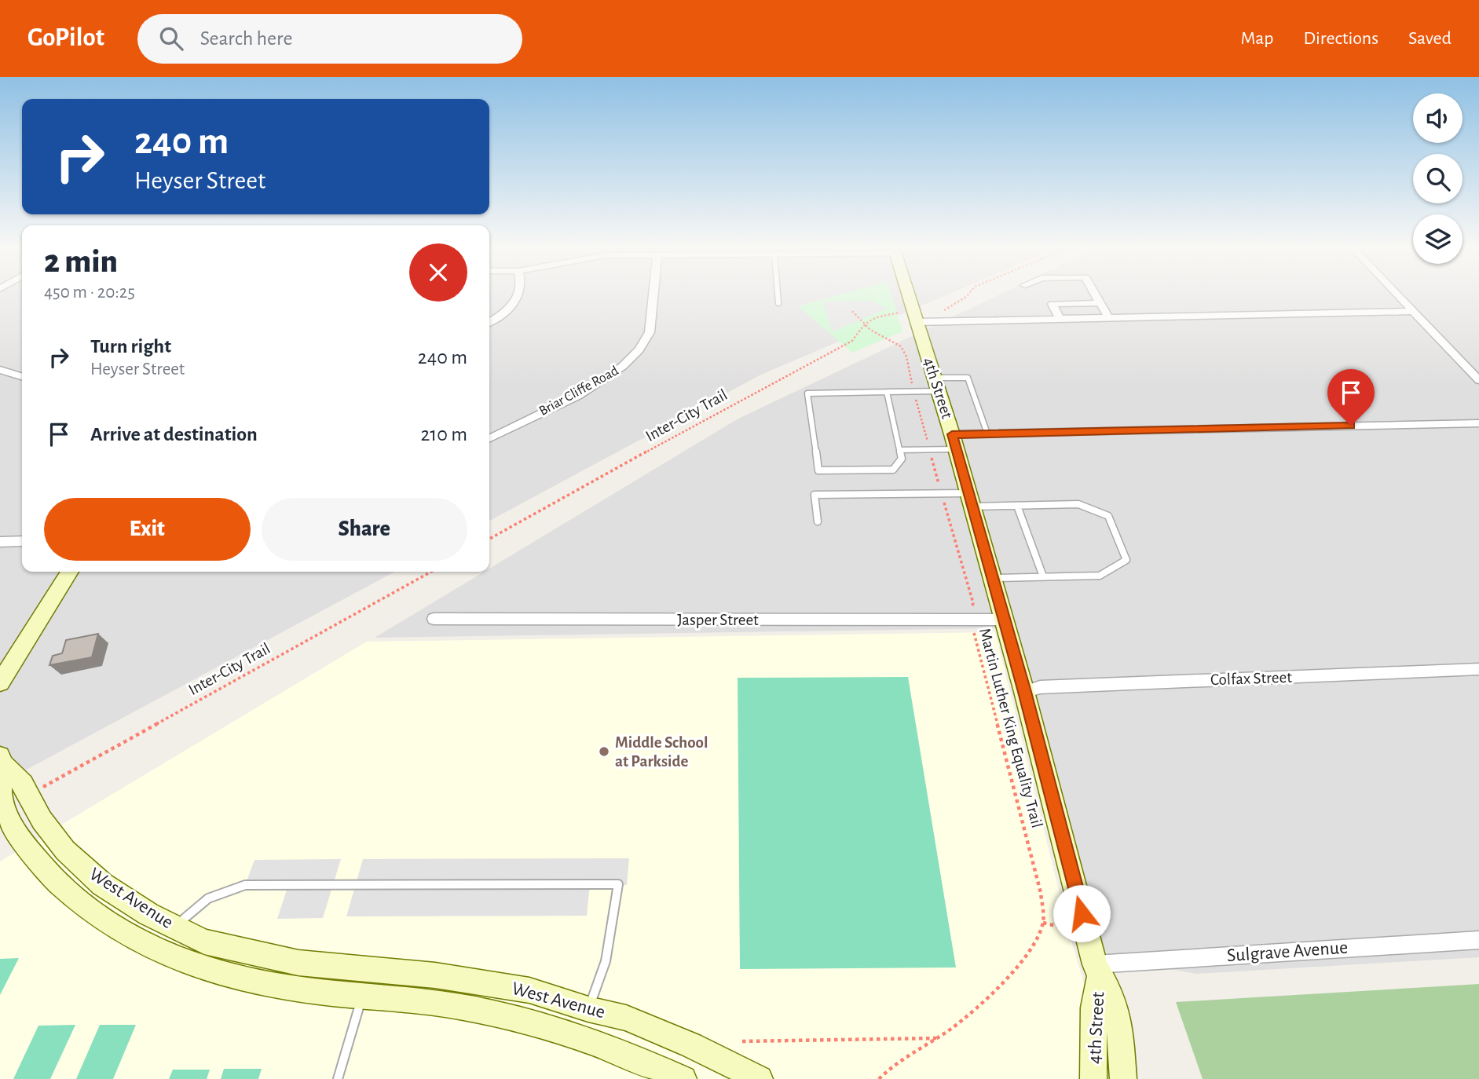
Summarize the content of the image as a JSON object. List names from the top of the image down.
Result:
{
  "streets": {
    "street": [
      "4th Street",
      "Briar Cliffe Road",
      "Jasper Street",
      "Colfax Street",
      "West Avenue",
      "Sulgrave Avenue"
    ],
    "path": ["Inter-City Trail", "Martin Luther King Equality Trail"]
  },
  "crossings": [
    ["4th Street", "Jasper Street"],
    ["4th Street", "Colfax Street"],
    ["4th Street", "Sulgrave Avenue"],
    ["Inter-City Trail", "Martin Luther King Equality Trail"],
    ["Jasper Street", "Martin Luther King Equality Trail"]
  ],
  "places": ["Middle School at Parkside"],
  "page": {
    "header": "GoPilot",
    "search": "Search here",
    "nav": ["Map", "Directions", "Saved"],
    "turn": ["240 m", "Heyser Street"],
    "heading": ["2 min", "450 m · 20:25"],
    "list": [
      {
        "name": "Turn right",
        "note": "Heyser Street",
        "value": "240 m"
      },
      {
        "name": "Arrive at destination",
        "value": "210 m"
      }
    ],
    "buttons": ["Exit", "Share"]
  }
}
